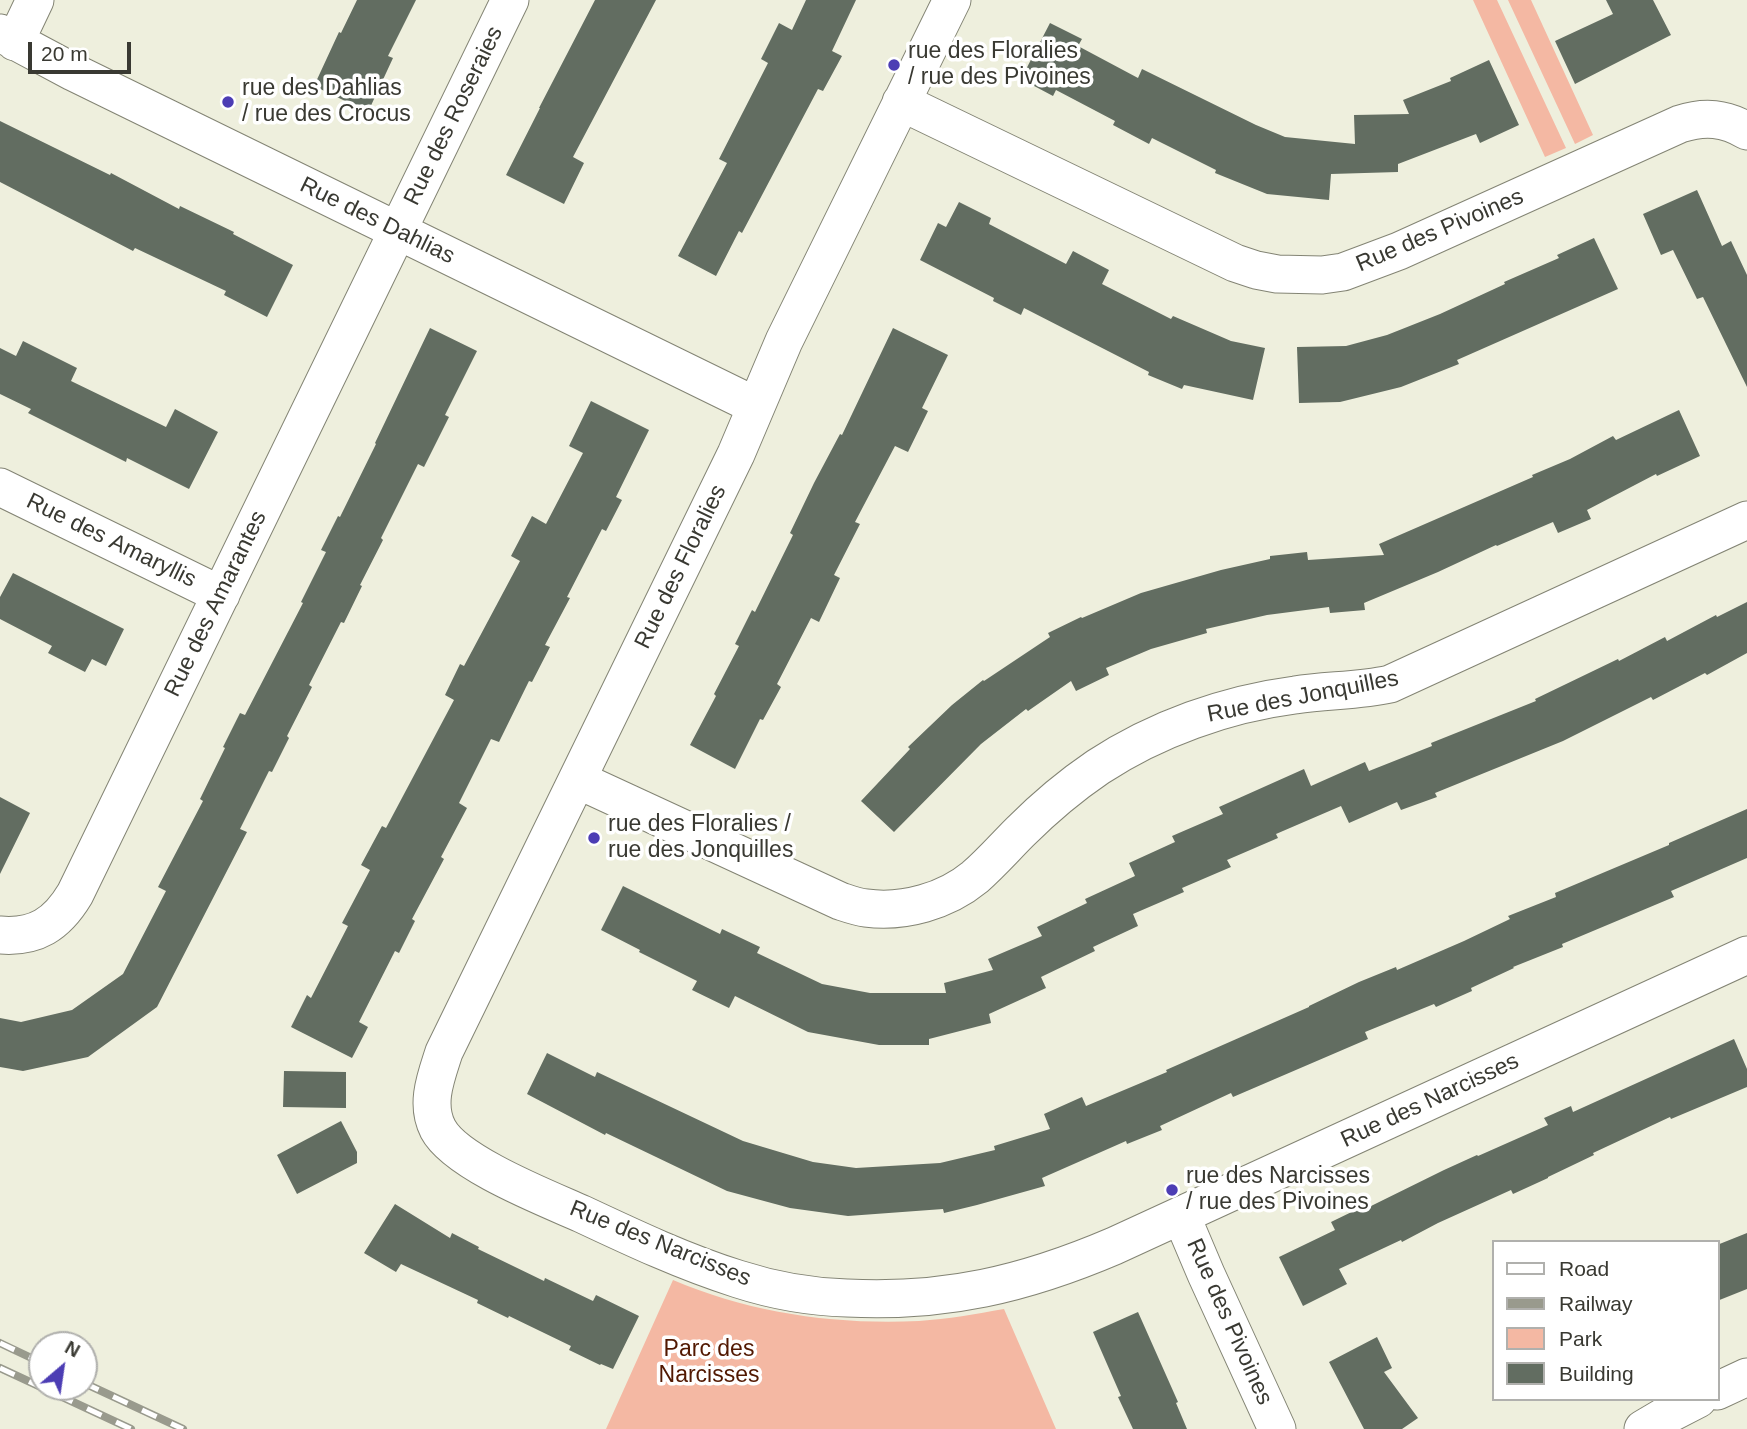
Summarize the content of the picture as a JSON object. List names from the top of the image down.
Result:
{
  "streets": {
    "street": [
      "Rue des Roseraies",
      "Rue des Dahlias",
      "Rue des Pivoines",
      "Rue des Amaryllis",
      "Rue des Floralies",
      "Rue des Amarantes",
      "Rue des Jonquilles",
      "Rue des Narcisses"
    ]
  },
  "crossings": [
    ["Rue des Roseraies", "Rue des Dahlias"],
    ["Rue des Roseraies", "Rue des Amarantes"],
    ["Rue des Dahlias", "Rue des Floralies"],
    ["Rue des Dahlias", "Rue des Amarantes"],
    ["Rue des Pivoines", "Rue des Floralies"],
    ["Rue des Pivoines", "Rue des Narcisses"],
    ["Rue des Amaryllis", "Rue des Amarantes"],
    ["Rue des Floralies", "Rue des Jonquilles"],
    ["Rue des Floralies", "Rue des Narcisses"]
  ],
  "parks": ["Parc des Narcisses"],
  "places": [
    "rue des Floralies / rue des Pivoines",
    "rue des Dahlias / rue des Crocus",
    "rue des Floralies / rue des Jonquilles",
    "rue des Narcisses / rue des Pivoines"
  ],
  "legend": [
    "Road",
    "Railway",
    "Park",
    "Building"
  ],
  "scale_bar": "20 m",
  "north": "top right"
}
